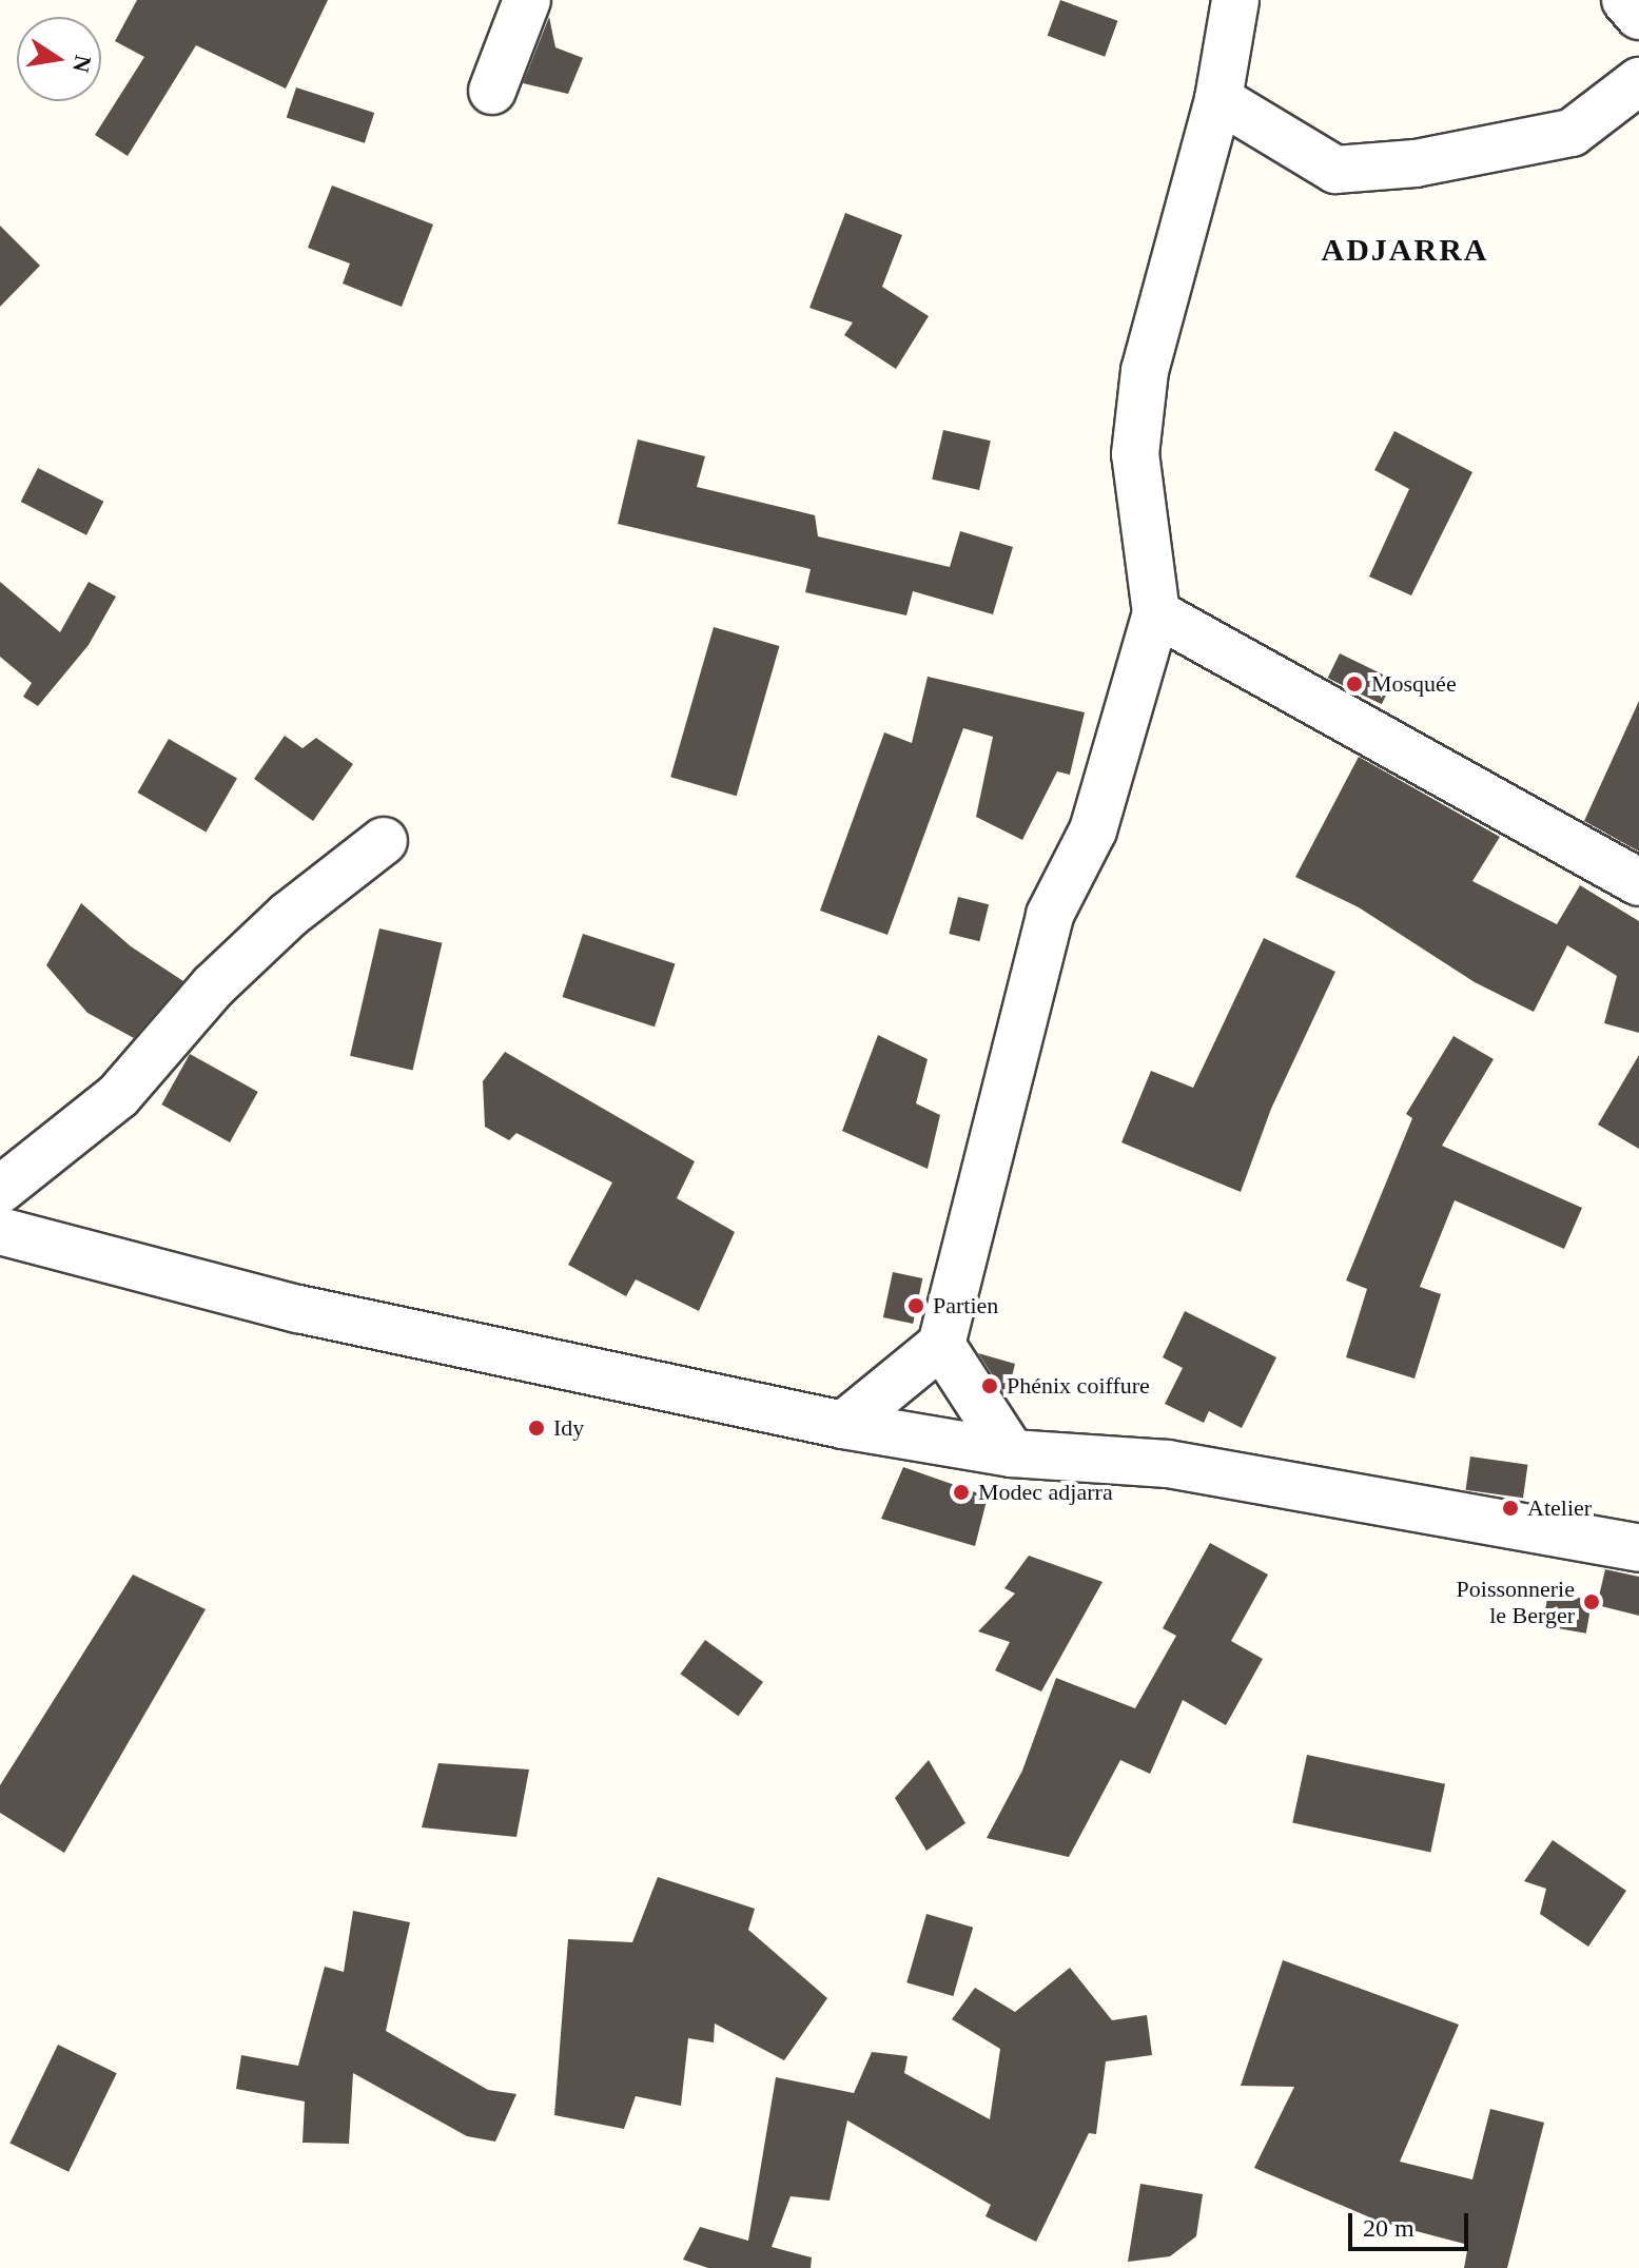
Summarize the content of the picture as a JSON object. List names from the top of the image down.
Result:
{
  "districts": ["ADJARRA"],
  "places": [
    "Mosquée",
    "Partien",
    "Phénix coiffure",
    "Idy",
    "Modec adjarra",
    "Atelier",
    "Poissonnerie le Berger"
  ],
  "scale_bar": "20 m",
  "north": "right"
}
